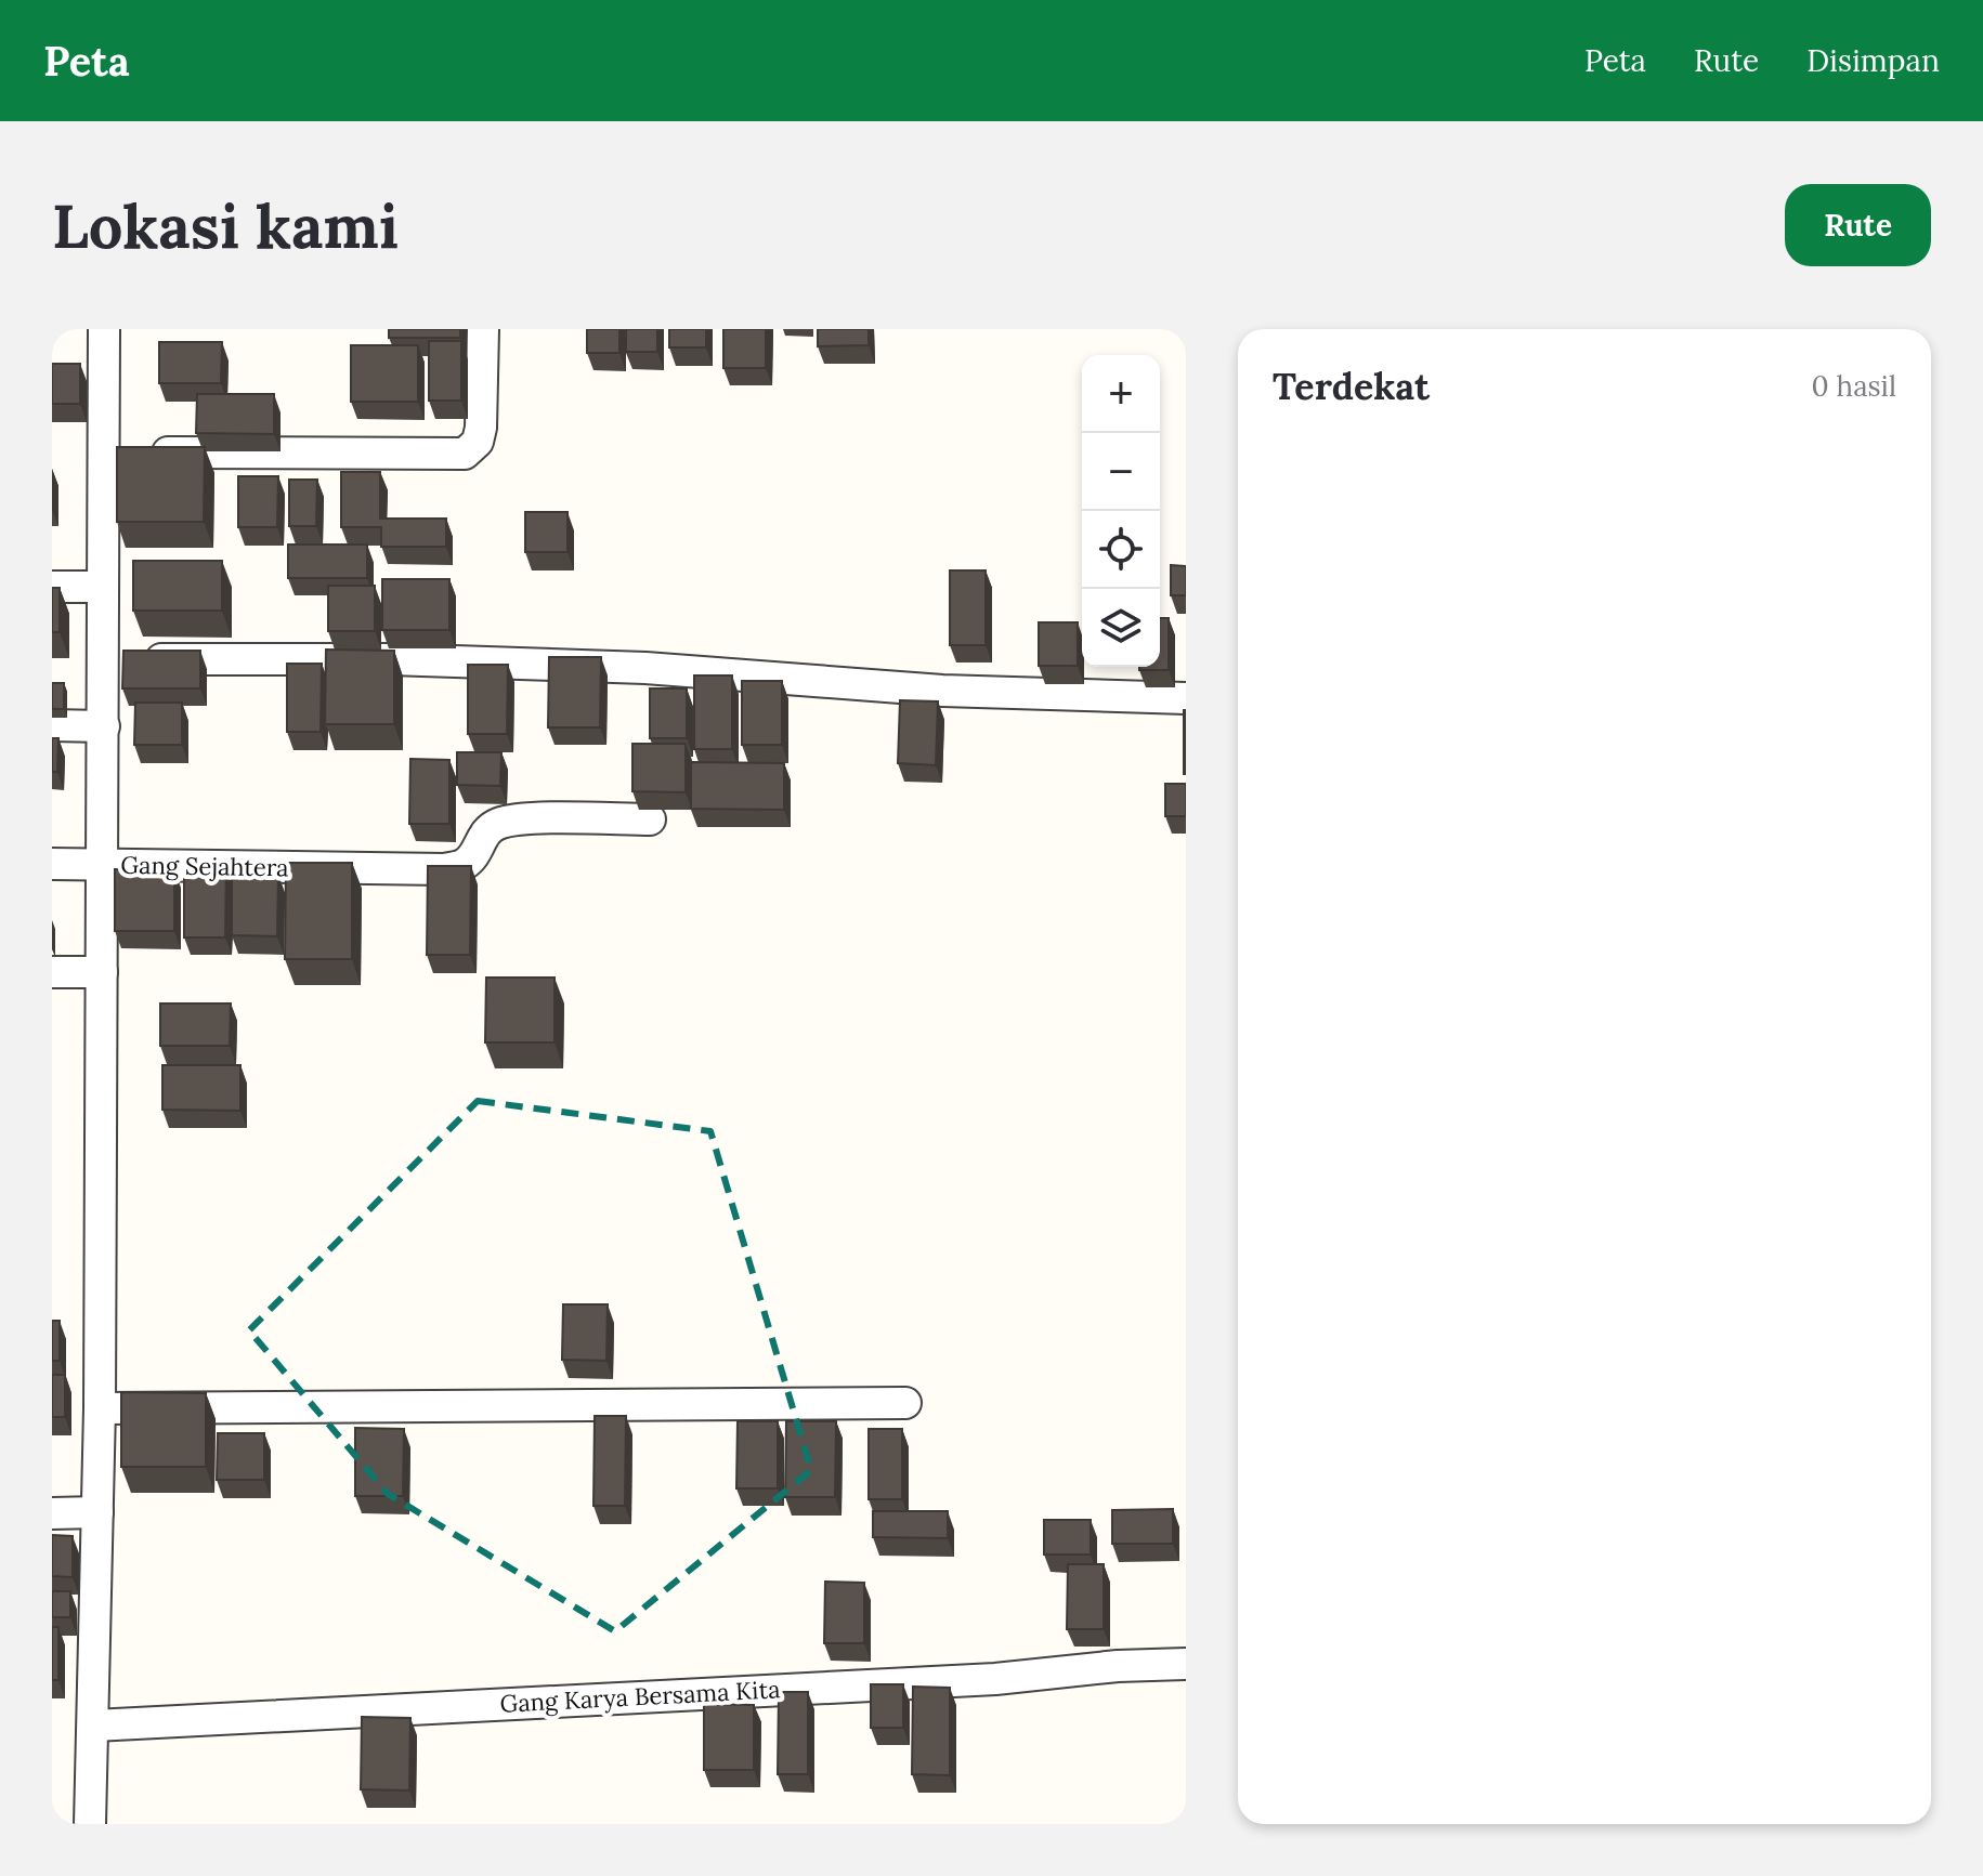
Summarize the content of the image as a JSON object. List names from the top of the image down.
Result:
{
  "streets": {
    "street": ["Gang Sejahtera", "Gang Karya Bersama Kita"]
  },
  "page": {
    "header": "Peta",
    "nav": ["Peta", "Rute", "Disimpan"],
    "buttons": "Rute",
    "title": "Lokasi kami",
    "heading": ["Terdekat", "0 hasil"],
    "map_buttons": ["+", "−"]
  }
}
